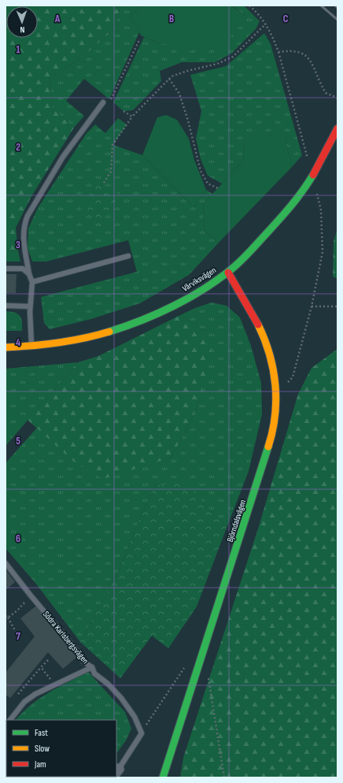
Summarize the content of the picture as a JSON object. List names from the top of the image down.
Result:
{
  "streets": {
    "street": ["Vårviksvägen", "Björndalsvägen"],
    "lane": ["Södra Karlsbergsvägen"]
  },
  "crossings": [
    ["Vårviksvägen", "Björndalsvägen"]
  ],
  "legend": ["Fast", "Slow", "Jam"],
  "north": "bottom",
  "grid": {
    "columns": ["A", "B", "C"],
    "rows": [
      "1",
      "2",
      "3",
      "4",
      "5",
      "6",
      "7"
    ]
  }
}
